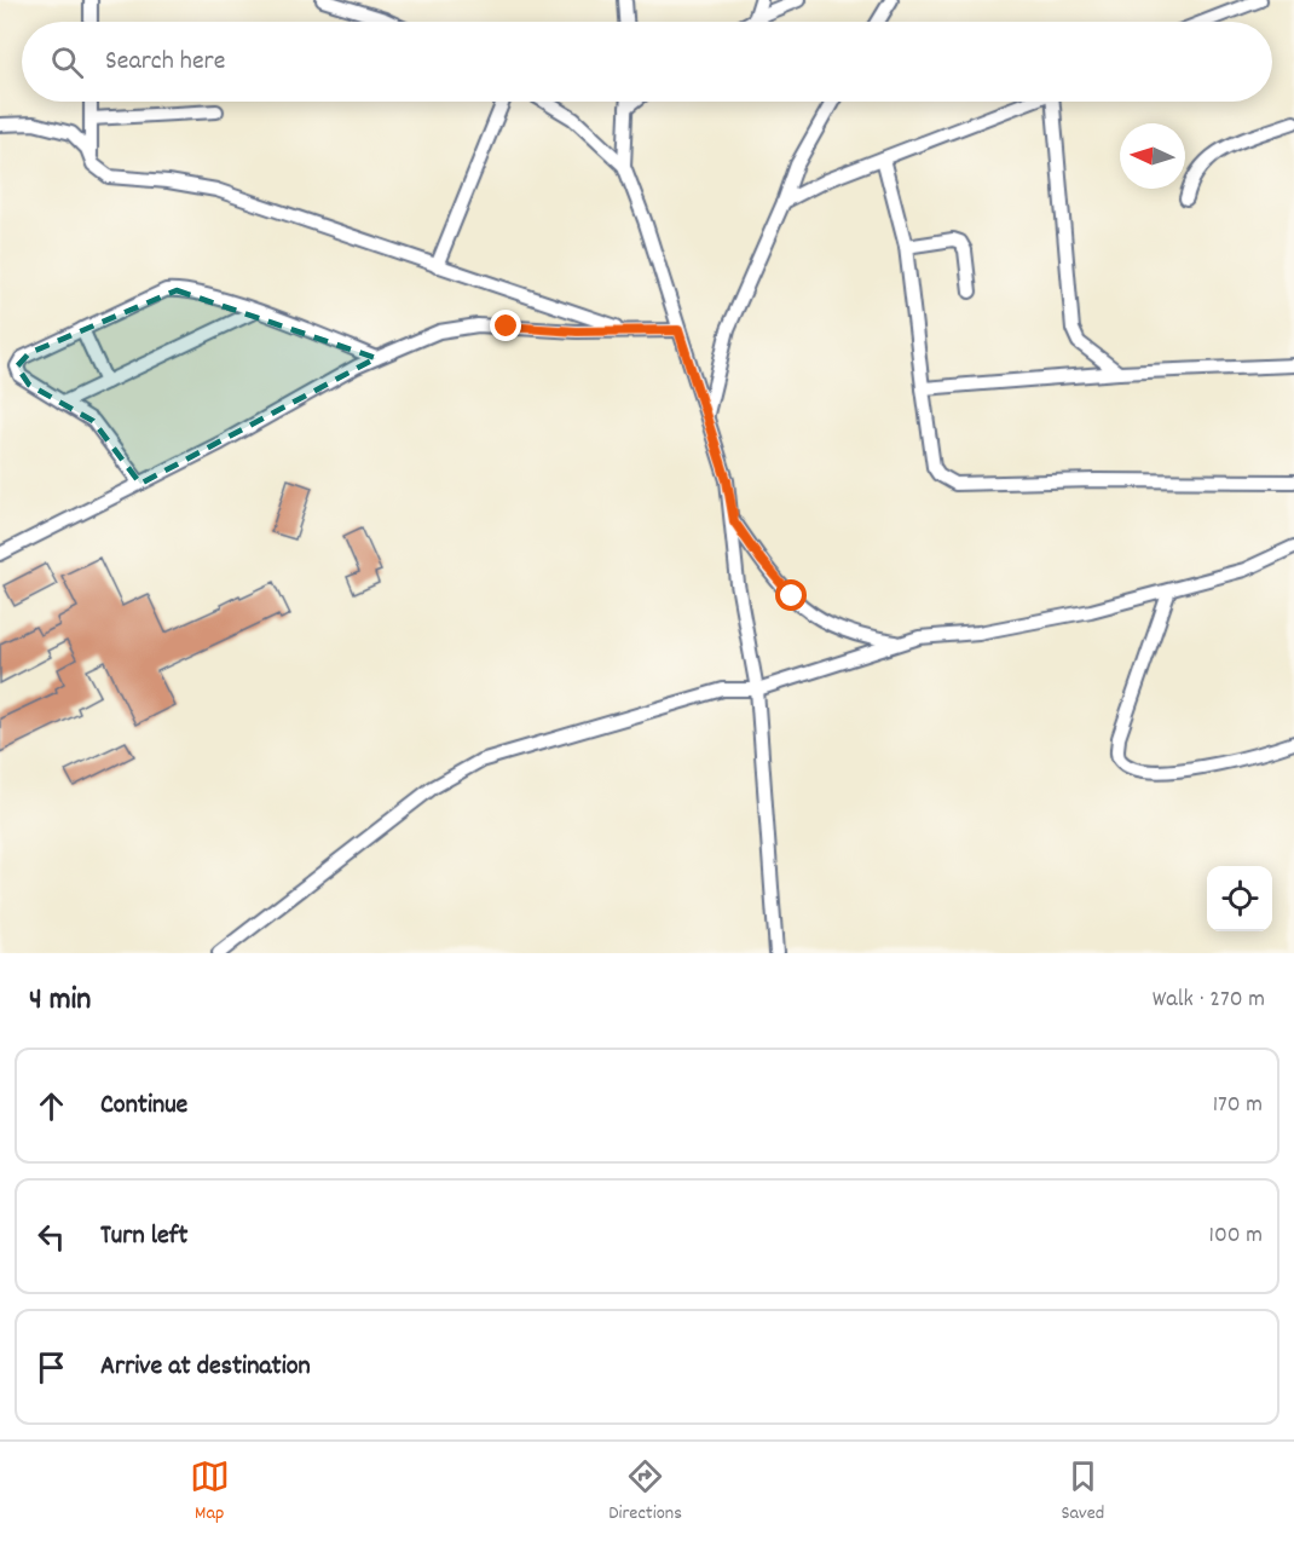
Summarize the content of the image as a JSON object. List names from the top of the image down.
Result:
{
  "north": "left",
  "page": {
    "search": "Search here",
    "heading": ["4 min", "Walk · 270 m"],
    "list": [
      ["Continue", "170 m"],
      ["Turn left", "100 m"],
      "Arrive at destination"
    ],
    "nav": ["Map", "Directions", "Saved"]
  }
}
